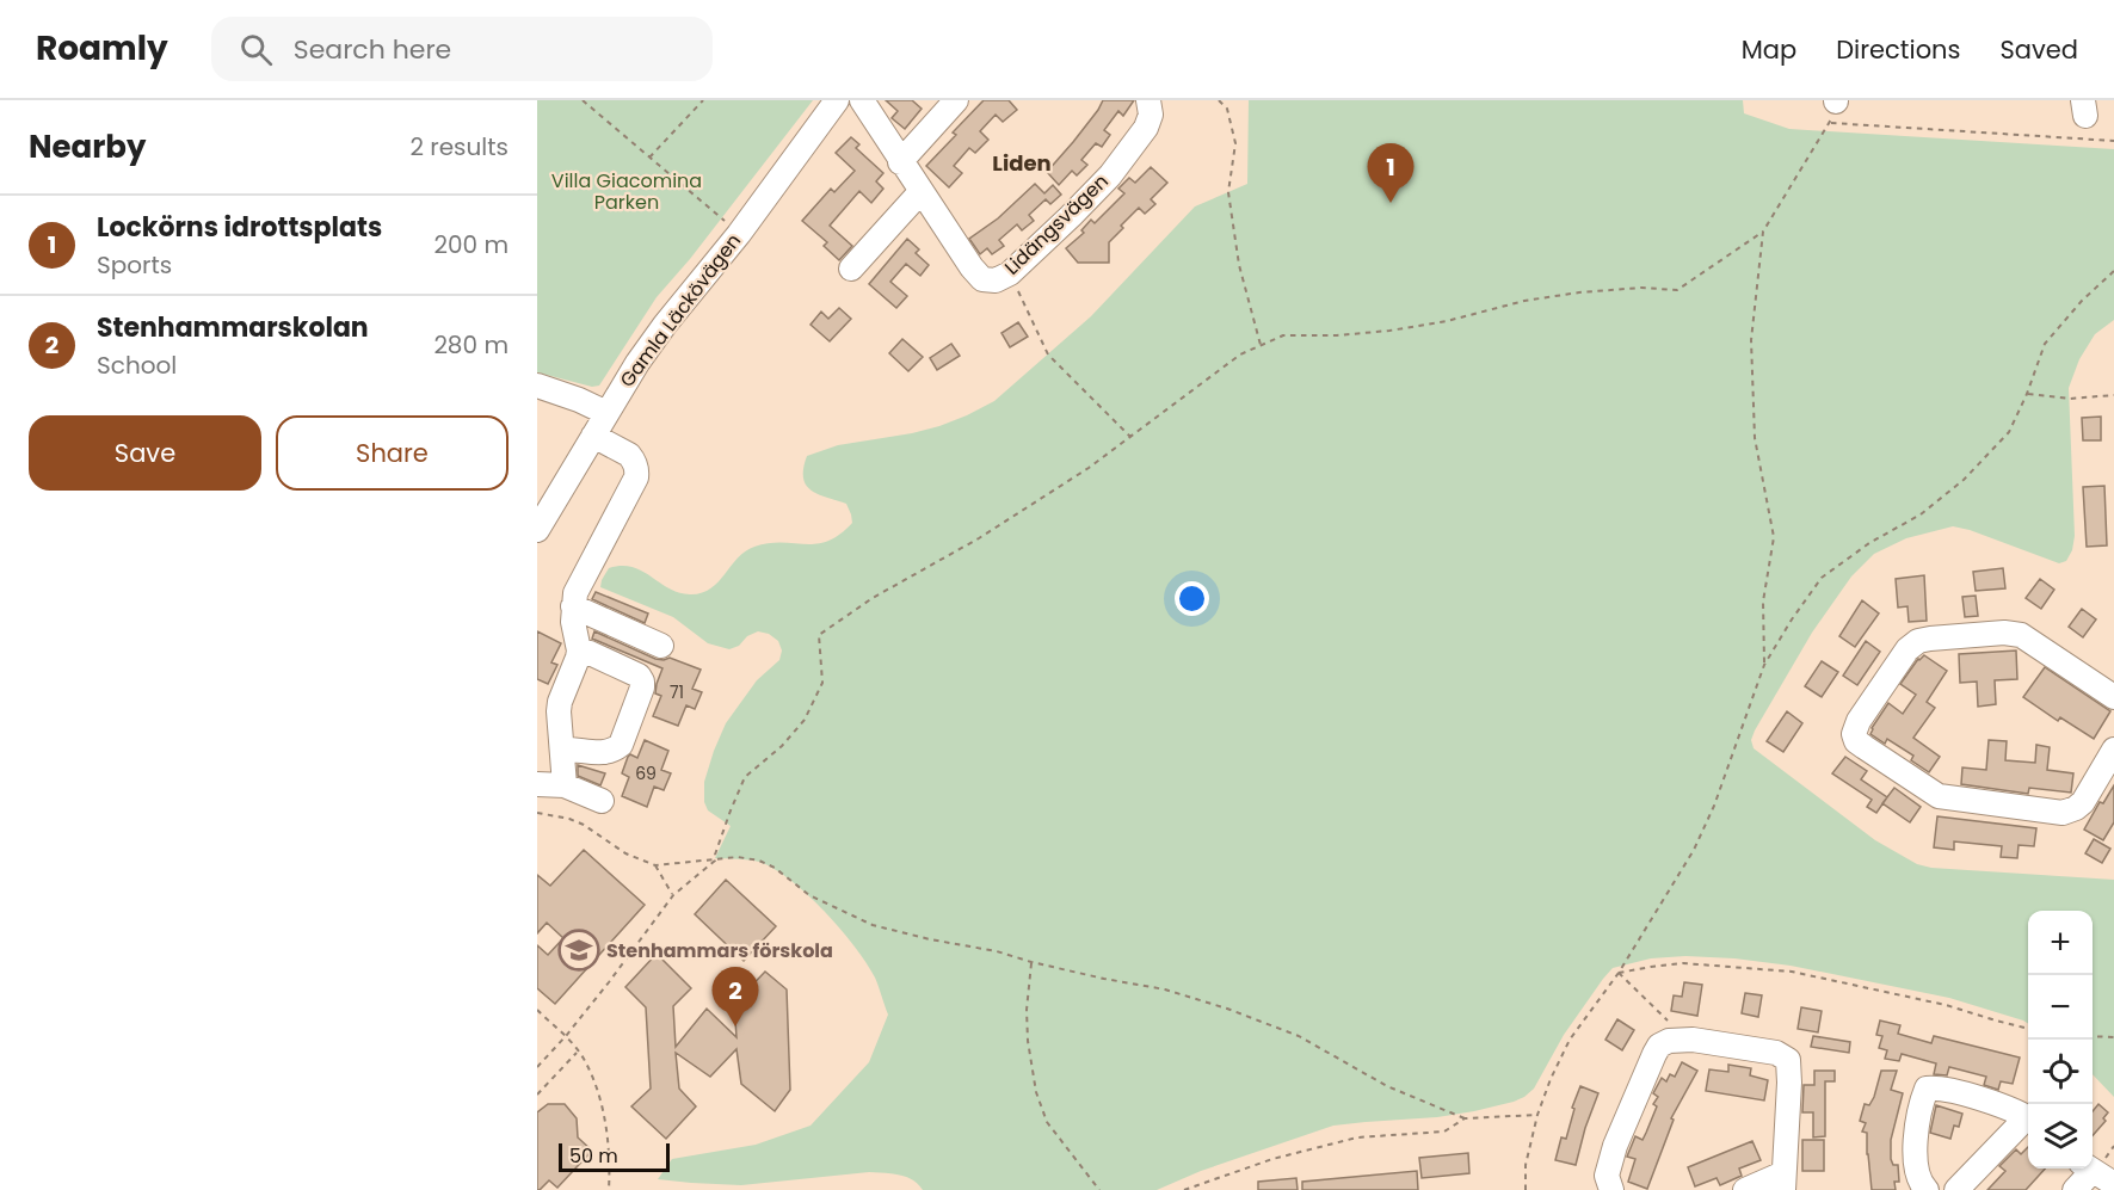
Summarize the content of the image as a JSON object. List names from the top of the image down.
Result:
{
  "streets": {
    "street": ["Lidängsvägen", "Gamla Läckövägen"]
  },
  "districts": ["Liden"],
  "parks": ["Villa Giacomina Parken"],
  "places": {
    "school or university": ["Stenhammars förskola"]
  },
  "house_numbers": ["71", "69"],
  "scale_bar": "50 m",
  "page": {
    "header": "Roamly",
    "search": "Search here",
    "nav": ["Map", "Directions", "Saved"],
    "heading": ["Nearby", "2 results"],
    "pins": ["1", "2"],
    "list": [
      {
        "mark": "1",
        "name": "Lockörns idrottsplats",
        "note": "Sports",
        "value": "200 m"
      },
      {
        "mark": "2",
        "name": "Stenhammarskolan",
        "note": "School",
        "value": "280 m"
      }
    ],
    "buttons": ["Save", "Share"],
    "map_buttons": ["+", "−"],
    "scale": "50 m"
  }
}
